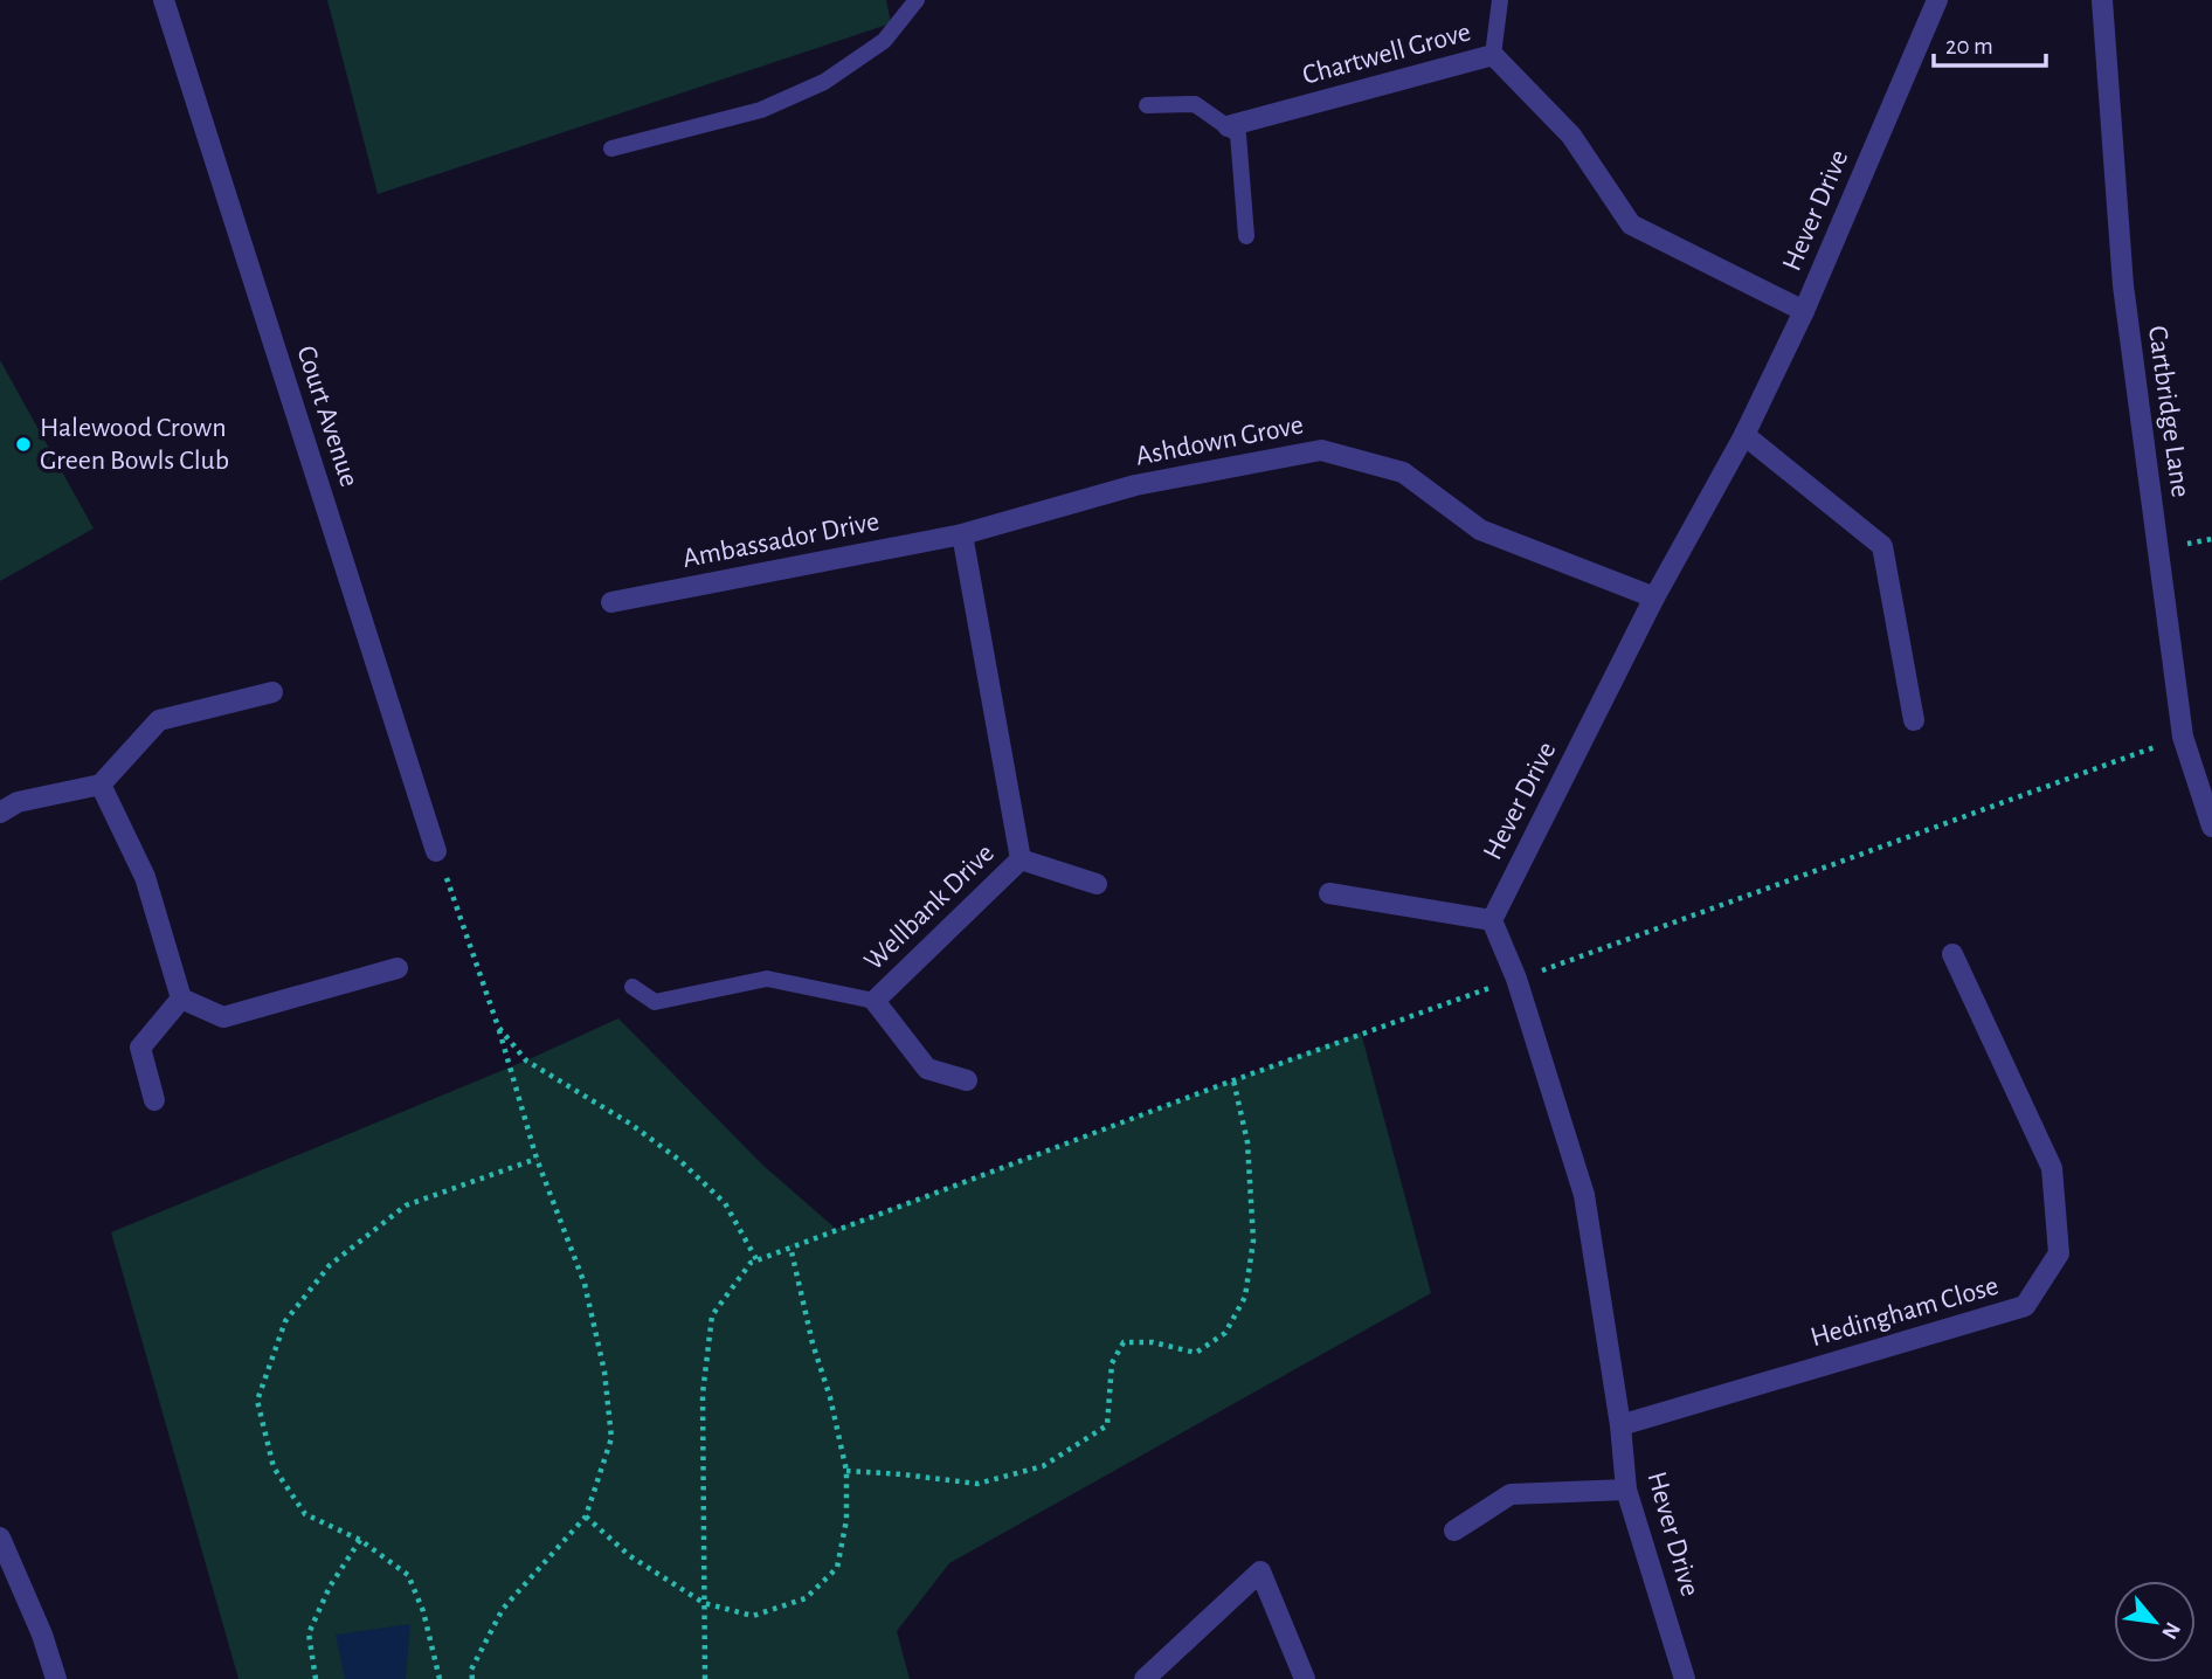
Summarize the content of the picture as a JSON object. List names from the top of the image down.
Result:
{
  "streets": {
    "street": [
      "Chartwell Grove",
      "Hever Drive",
      "Cartbridge Lane",
      "Court Avenue",
      "Ashdown Grove",
      "Ambassador Drive",
      "Wellbank Drive",
      "Hedingham Close"
    ]
  },
  "crossings": [
    ["Chartwell Grove", "Hever Drive"],
    ["Hever Drive", "Ashdown Grove"],
    ["Hever Drive", "Hedingham Close"],
    ["Ashdown Grove", "Ambassador Drive"],
    ["Ashdown Grove", "Wellbank Drive"],
    ["Ambassador Drive", "Wellbank Drive"]
  ],
  "places": ["Halewood Crown Green Bowls Club"],
  "scale_bar": "20 m",
  "north": "bottom right"
}
